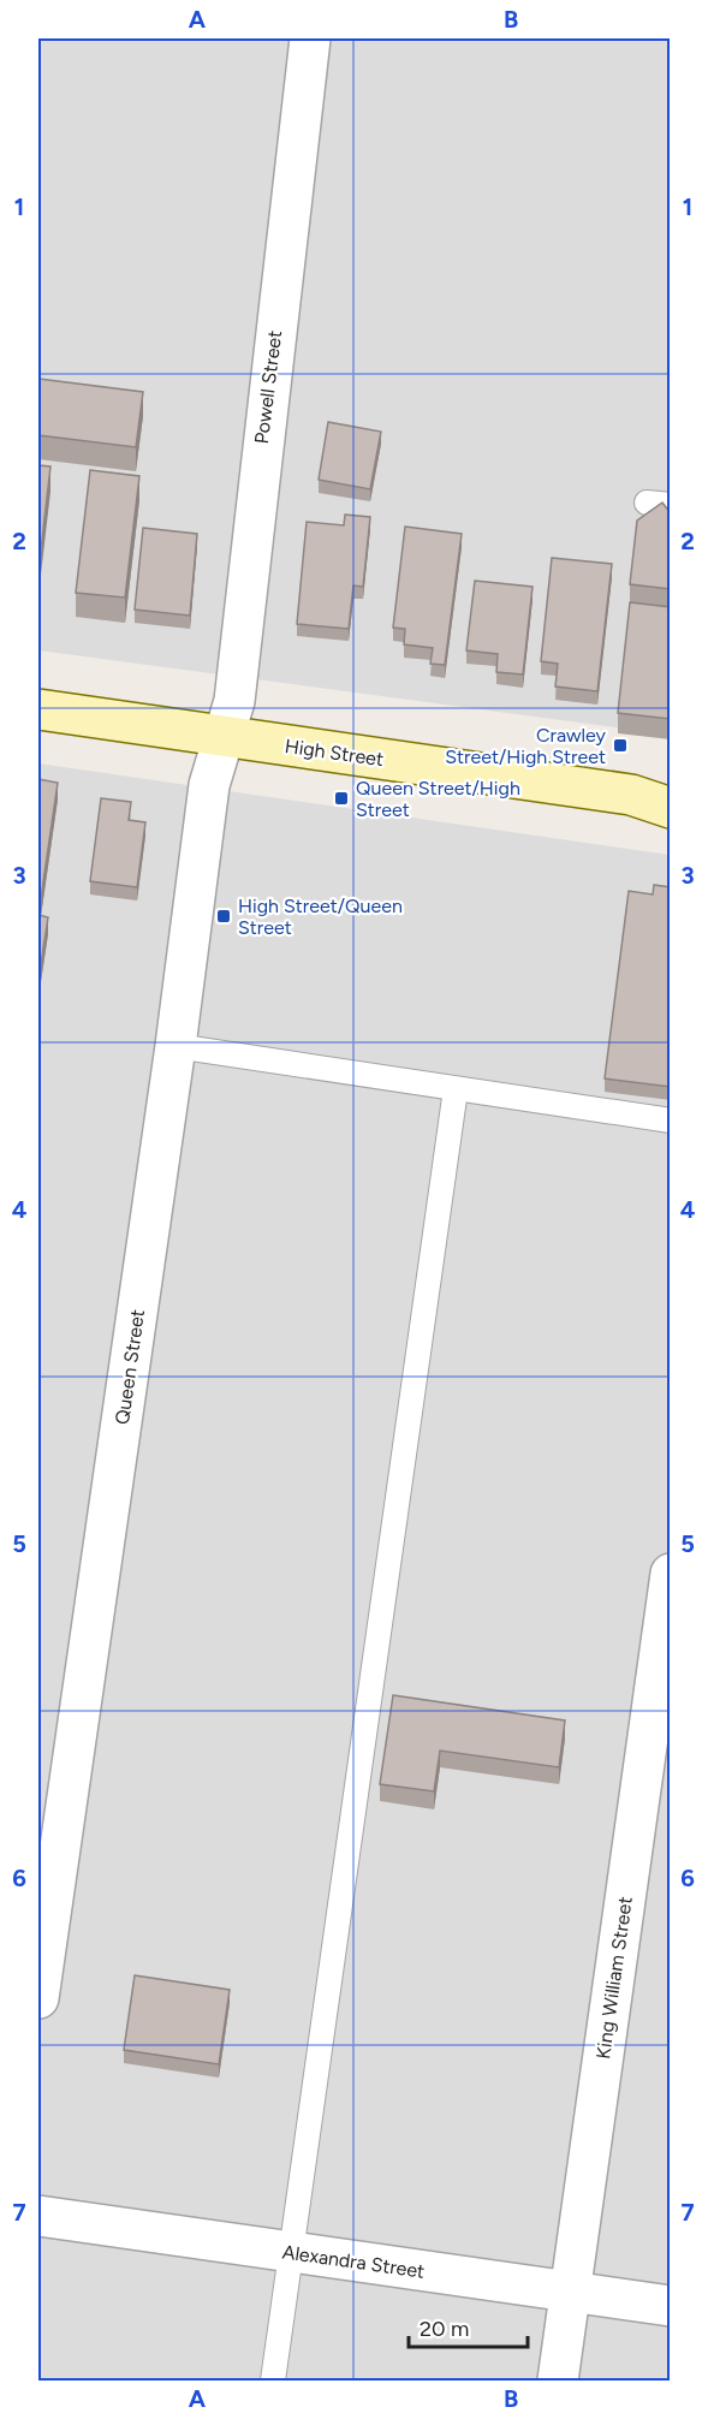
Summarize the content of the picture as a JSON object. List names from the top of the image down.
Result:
{
  "streets": {
    "main road": ["High Street"],
    "street": [
      "Powell Street",
      "Queen Street",
      "King William Street",
      "Alexandra Street"
    ]
  },
  "crossings": [
    ["Powell Street", "High Street"],
    ["Powell Street", "Queen Street"],
    ["High Street", "Queen Street"],
    ["King William Street", "Alexandra Street"]
  ],
  "places": {
    "transit": ["Crawley Street/High Street", "Queen Street/High Street", "High Street/Queen Street"]
  },
  "scale_bar": "20 m",
  "grid": {
    "columns": ["A", "B"],
    "rows": [
      "1",
      "2",
      "3",
      "4",
      "5",
      "6",
      "7"
    ]
  }
}
